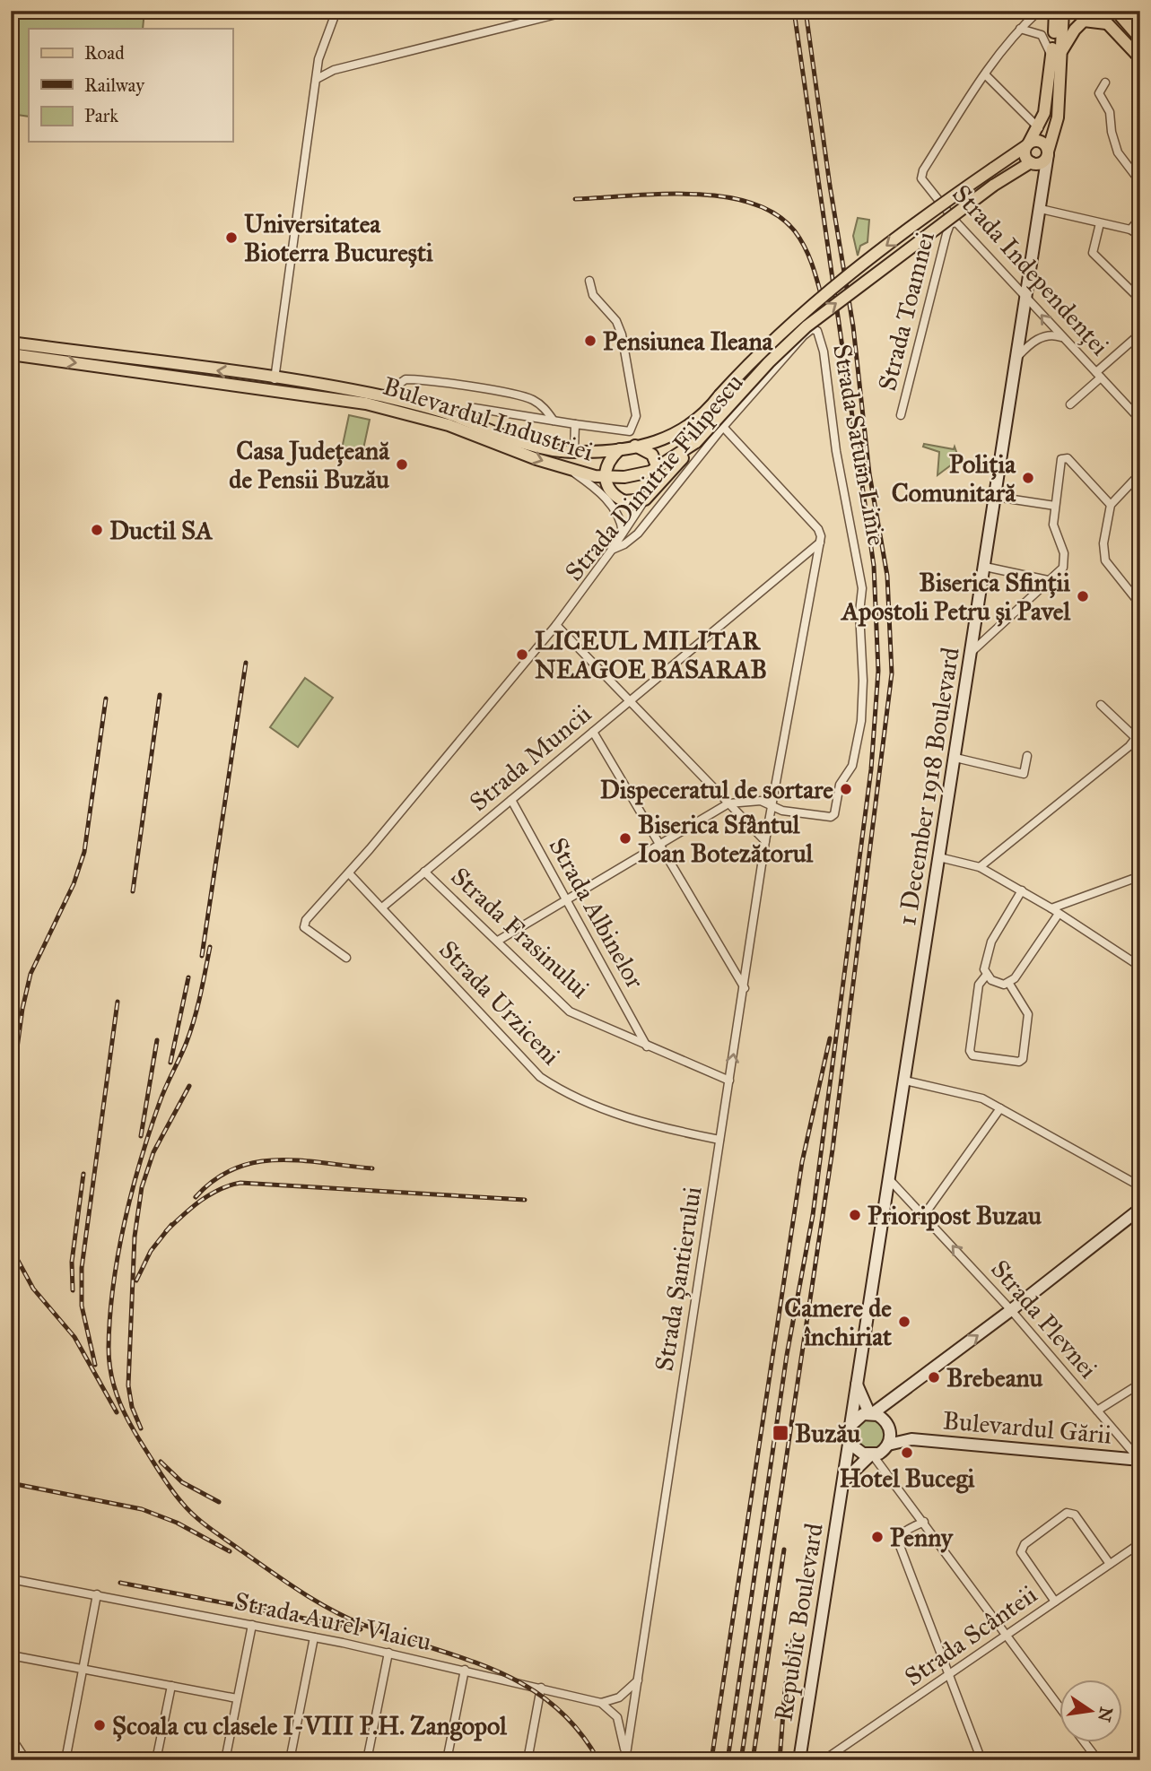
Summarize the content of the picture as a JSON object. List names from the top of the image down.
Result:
{
  "streets": {
    "main road": ["Bulevardul Industriei", "1 December 1918 Boulevard", "Bulevardul Gării"],
    "street": [
      "Strada Independenței",
      "Strada Toamnei",
      "Strada Saturn Linie",
      "Strada Dimitrie Filipescu",
      "Strada Muncii",
      "Strada Albinelor",
      "Strada Frasinului",
      "Strada Urziceni",
      "Strada Șantierului",
      "Strada Plevnei",
      "Strada Aurel Vlaicu",
      "Strada Scânteii"
    ]
  },
  "crossings": [
    ["Strada Independenței", "Strada Toamnei"],
    ["Strada Independenței", "1 December 1918 Boulevard"],
    ["Bulevardul Industriei", "1 December 1918 Boulevard"],
    ["Strada Saturn Linie", "Strada Dimitrie Filipescu"],
    ["Strada Saturn Linie", "Strada Șantierului"],
    ["Strada Dimitrie Filipescu", "Strada Urziceni"],
    ["Strada Muncii", "Strada Albinelor"],
    ["Strada Muncii", "Strada Frasinului"],
    ["Strada Muncii", "Strada Urziceni"],
    ["Strada Muncii", "Strada Șantierului"],
    ["1 December 1918 Boulevard", "Strada Plevnei"],
    ["1 December 1918 Boulevard", "Bulevardul Gării"],
    ["Strada Albinelor", "Strada Frasinului"],
    ["Strada Frasinului", "Strada Șantierului"],
    ["Strada Urziceni", "Strada Șantierului"],
    ["Strada Plevnei", "Bulevardul Gării"]
  ],
  "places": {
    "other": [
      "Universitatea Bioterra București",
      "Pensiunea Ileana",
      "Casa Județeană de Pensii Buzău",
      "Poliția Comunitară",
      "Ductil SA",
      "Biserica Sfinții Apostoli Petru și Pavel",
      "LICEUL MILITAR NEAGOE BASARAB",
      "Dispeceratul de sortare",
      "Biserica Sfântul Ioan Botezătorul",
      "Prioripost Buzau",
      "Camere de închiriat",
      "Brebeanu",
      "Hotel Bucegi",
      "Penny",
      "Școala cu clasele I-VIII P.H. Zangopol"
    ],
    "transit": ["Buzău"]
  },
  "legend": ["Road", "Railway", "Park"],
  "north": "right"
}
